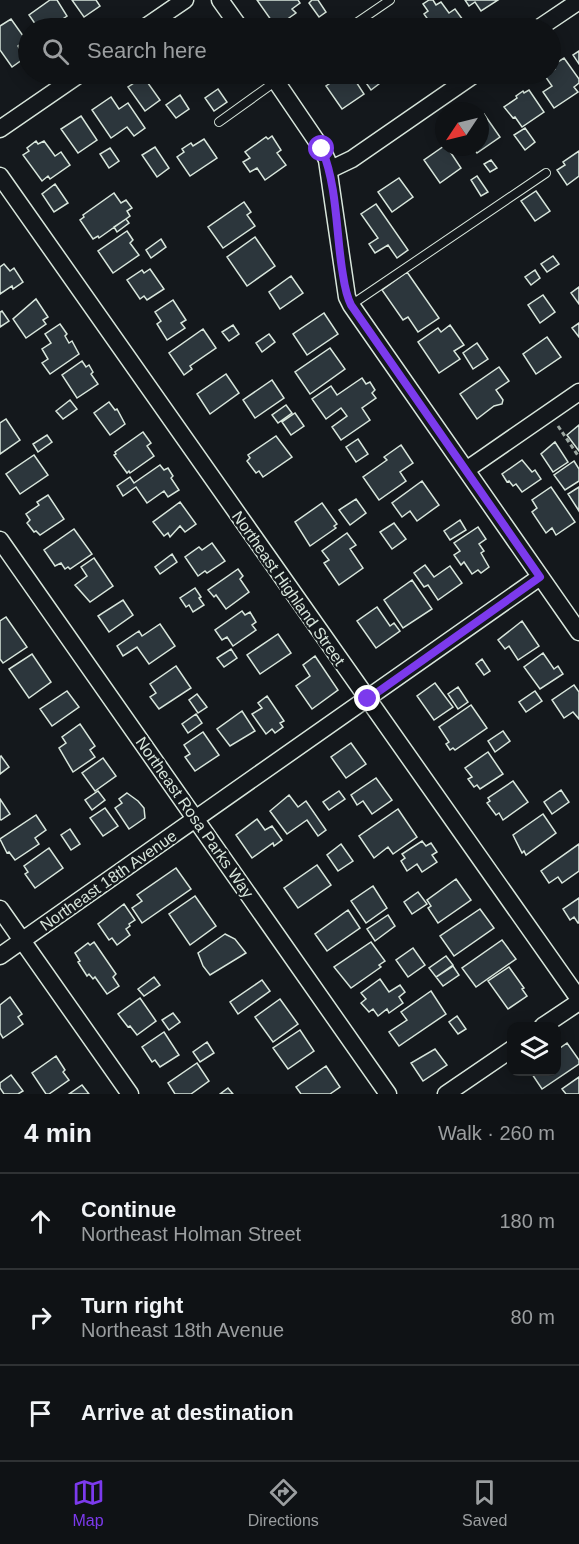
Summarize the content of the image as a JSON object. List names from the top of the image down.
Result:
{
  "streets": {
    "street": ["Northeast Highland Street", "Northeast Rosa Parks Way", "Northeast 18th Avenue"]
  },
  "crossings": [
    ["Northeast Highland Street", "Northeast 18th Avenue"],
    ["Northeast Rosa Parks Way", "Northeast 18th Avenue"]
  ],
  "north": "bottom left",
  "page": {
    "search": "Search here",
    "heading": ["4 min", "Walk · 260 m"],
    "list": [
      ["Continue", "Northeast Holman Street", "180 m"],
      ["Turn right", "Northeast 18th Avenue", "80 m"],
      "Arrive at destination"
    ],
    "nav": ["Map", "Directions", "Saved"]
  }
}
